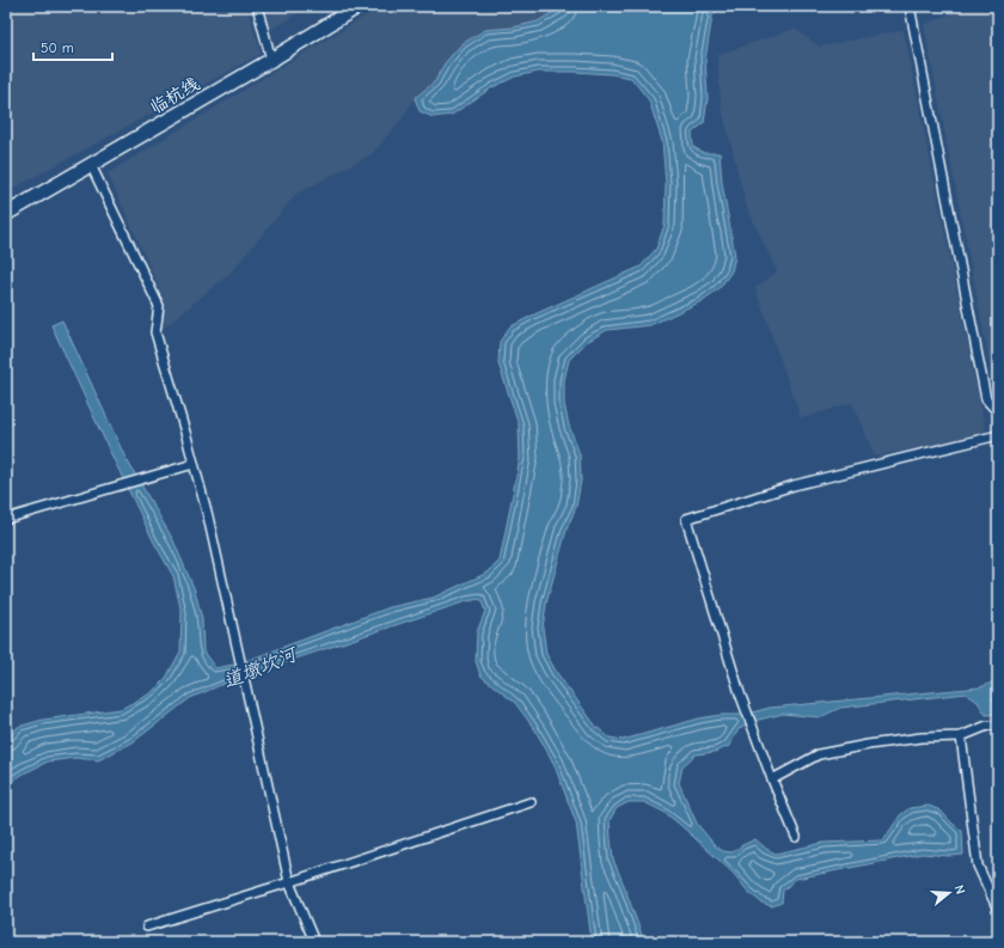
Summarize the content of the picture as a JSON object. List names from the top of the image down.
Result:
{
  "streets": {
    "street": ["临杭线"]
  },
  "water": ["道墩坎河"],
  "scale_bar": "50 m",
  "north": "right"
}
